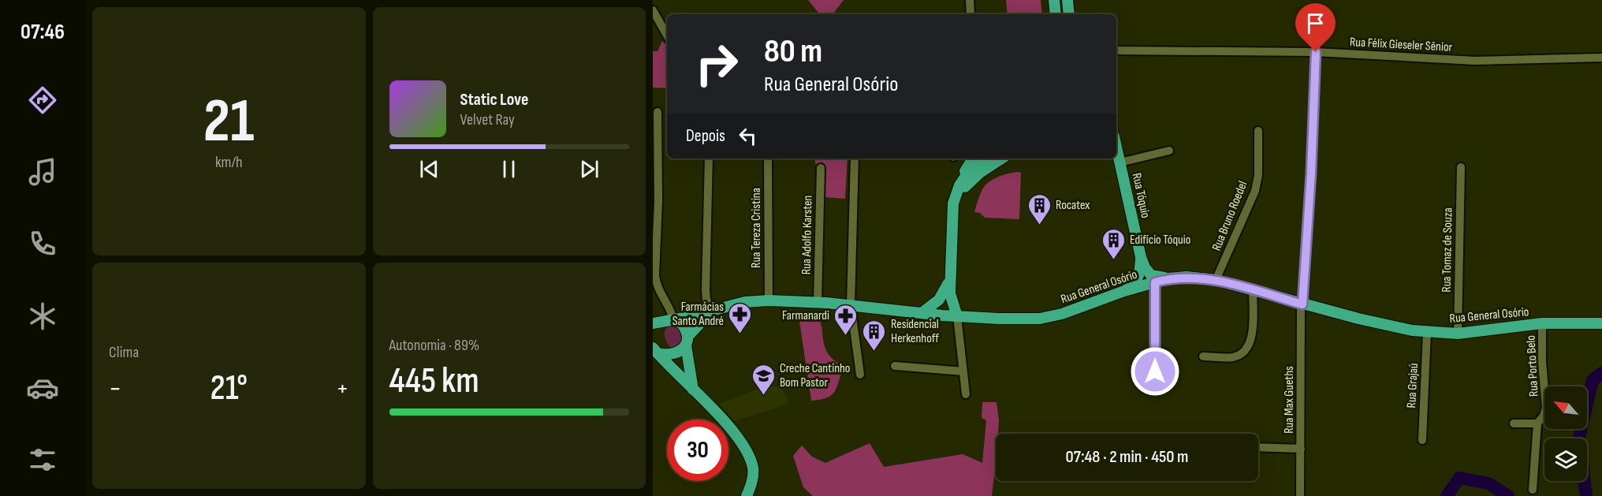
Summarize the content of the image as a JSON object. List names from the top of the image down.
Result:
{
  "streets": {
    "main road": ["Rua Tóquio", "Rua General Osório"],
    "street": [
      "Rua Félix Gieseler Sênior",
      "Rua Bruno Roedel",
      "Rua Tereza Cristina",
      "Rua Adolfo Karsten",
      "Rua Tomaz de Souza",
      "Rua Porto Belo",
      "Rua Grajaú",
      "Rua Max Gueths"
    ]
  },
  "crossings": [
    ["Rua Félix Gieseler Sênior", "Rua Max Gueths"],
    ["Rua Tóquio", "Rua General Osório"],
    ["Rua Bruno Roedel", "Rua General Osório"],
    ["Rua Tereza Cristina", "Rua General Osório"],
    ["Rua Adolfo Karsten", "Rua General Osório"],
    ["Rua Tomaz de Souza", "Rua General Osório"],
    ["Rua General Osório", "Rua Porto Belo"],
    ["Rua General Osório", "Rua Grajaú"],
    ["Rua General Osório", "Rua Max Gueths"]
  ],
  "places": {
    "building": ["Rocatex", "Edifício Tóquio", "Residencial Herkenhoff"],
    "pharmacy": ["Farmácias Santo André", "Farmanardi"],
    "school or university": ["Creche Cantinho Bom Pastor"]
  },
  "north": "top left",
  "page": {
    "tabs": "07:46",
    "tile": [
      ["21", "km/h"],
      "Clima",
      ["Autonomia · 89%", "445 km"]
    ],
    "turn": ["80 m", "Rua General Osório"],
    "song": ["Static Love", "Velvet Ray"],
    "then": "Depois",
    "heat": ["−", "21°", "+"],
    "limit": "30",
    "trip": "07:48 · 2 min · 450 m"
  }
}
